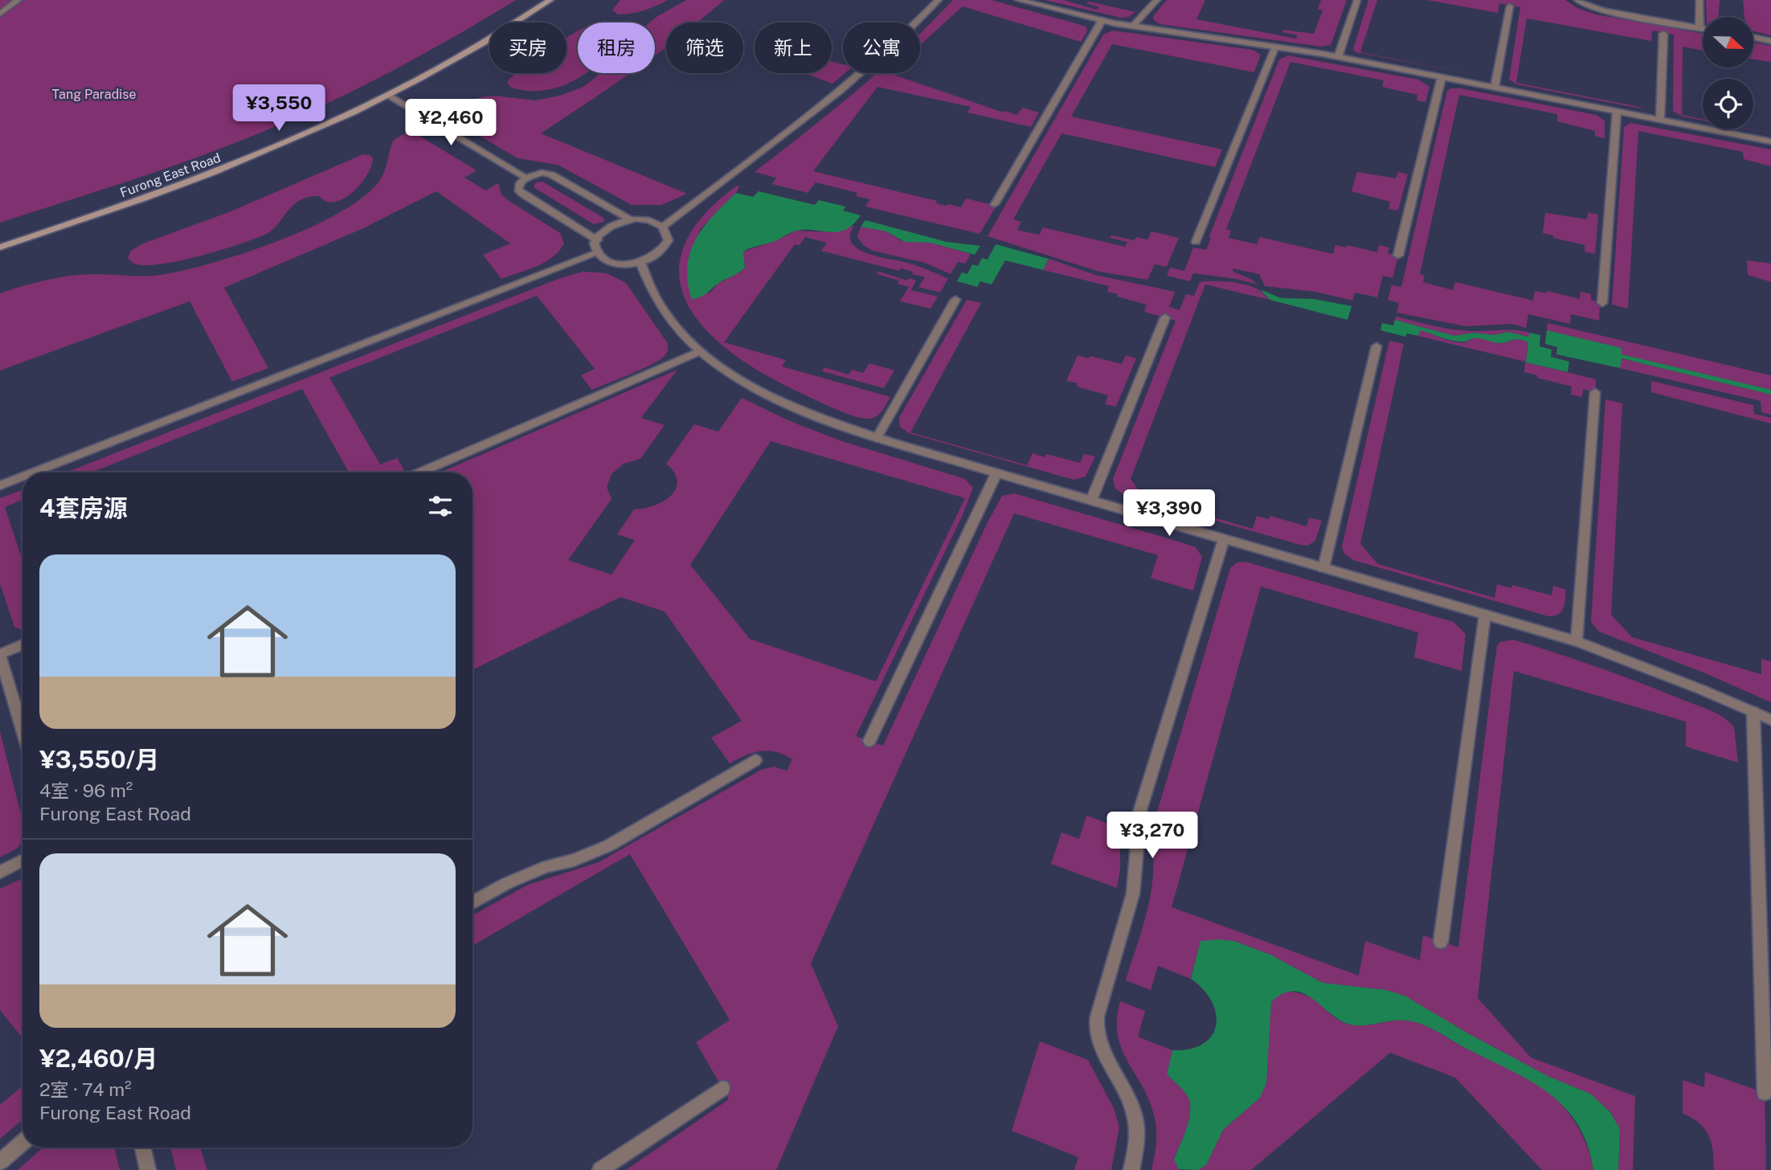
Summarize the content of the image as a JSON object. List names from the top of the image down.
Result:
{
  "streets": {
    "main road": ["Furong East Road"]
  },
  "parks": ["Tang Paradise"],
  "north": "right",
  "page": {
    "chip": [
      "买房",
      "租房",
      "筛选",
      "新上",
      "公寓"
    ],
    "price": [
      "¥3,550",
      "¥2,460",
      "¥3,390",
      "¥3,270"
    ],
    "heading": "4套房源",
    "list": [
      {
        "name": "¥3,550/月",
        "note": "4室 · 96 m² · Furong East Road"
      },
      {
        "name": "¥2,460/月",
        "note": "2室 · 74 m² · Furong East Road"
      }
    ]
  }
}
